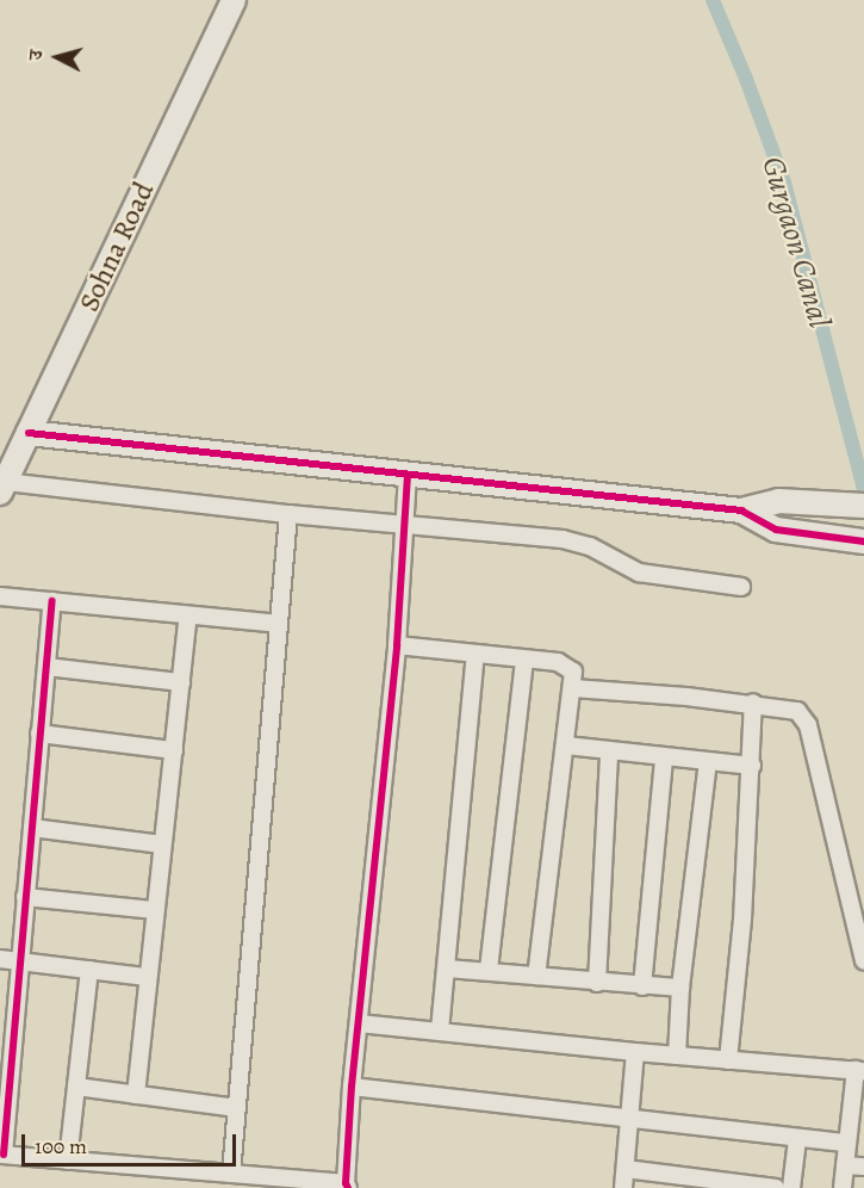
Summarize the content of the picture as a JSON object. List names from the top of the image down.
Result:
{
  "streets": {
    "street": ["Sohna Road"]
  },
  "water": ["Gurgaon Canal"],
  "scale_bar": "100 m",
  "north": "left"
}
